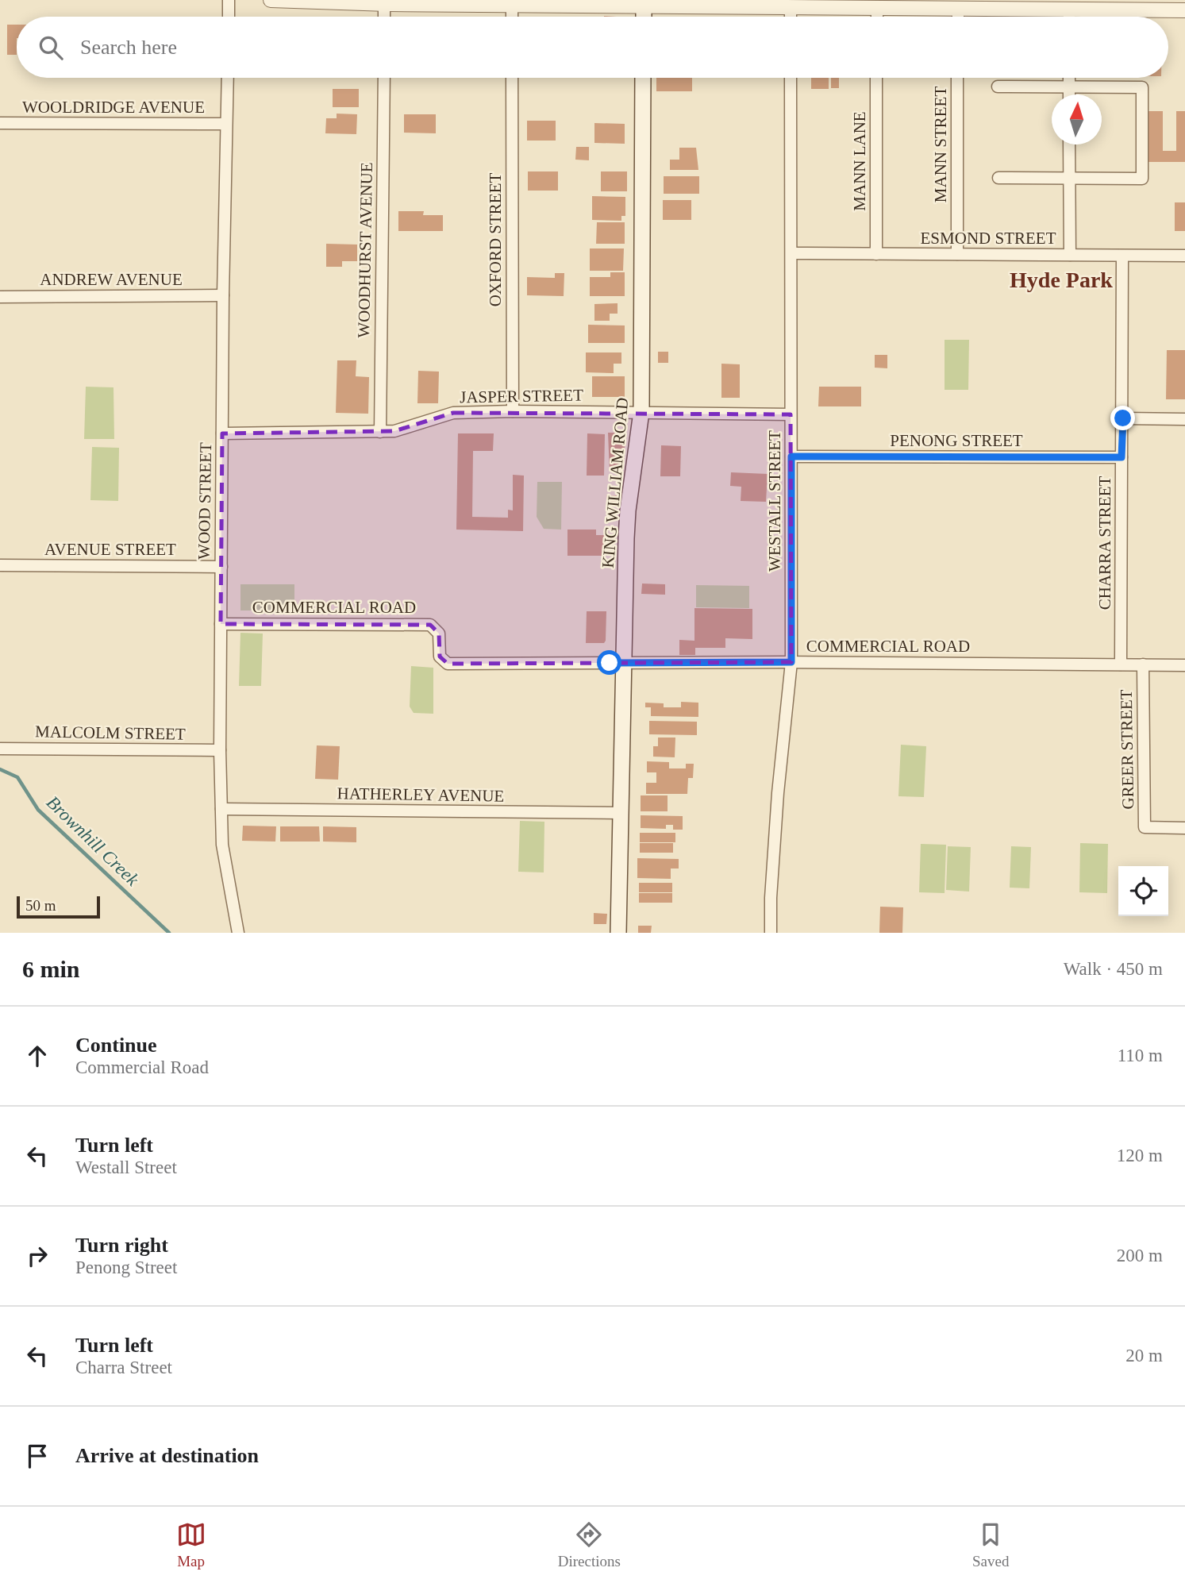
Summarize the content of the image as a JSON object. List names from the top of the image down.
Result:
{
  "streets": {
    "main road": ["KING WILLIAM ROAD"],
    "street": [
      "WOOLDRIDGE AVENUE",
      "MANN STREET",
      "MANN LANE",
      "ESMOND STREET",
      "OXFORD STREET",
      "WOODHURST AVENUE",
      "ANDREW AVENUE",
      "JASPER STREET",
      "PENONG STREET",
      "WOOD STREET",
      "WESTALL STREET",
      "CHARRA STREET",
      "AVENUE STREET",
      "COMMERCIAL ROAD",
      "MALCOLM STREET",
      "GREER STREET",
      "HATHERLEY AVENUE"
    ]
  },
  "crossings": [
    ["WOOLDRIDGE AVENUE", "WOOD STREET"],
    ["MANN STREET", "ESMOND STREET"],
    ["MANN LANE", "ESMOND STREET"],
    ["ESMOND STREET", "WESTALL STREET"],
    ["ESMOND STREET", "CHARRA STREET"],
    ["OXFORD STREET", "JASPER STREET"],
    ["WOODHURST AVENUE", "JASPER STREET"],
    ["ANDREW AVENUE", "WOOD STREET"],
    ["JASPER STREET", "KING WILLIAM ROAD"],
    ["JASPER STREET", "WOOD STREET"],
    ["JASPER STREET", "WESTALL STREET"],
    ["PENONG STREET", "WESTALL STREET"],
    ["PENONG STREET", "CHARRA STREET"],
    ["KING WILLIAM ROAD", "COMMERCIAL ROAD"],
    ["KING WILLIAM ROAD", "HATHERLEY AVENUE"],
    ["WOOD STREET", "AVENUE STREET"],
    ["WOOD STREET", "COMMERCIAL ROAD"],
    ["WOOD STREET", "MALCOLM STREET"],
    ["WOOD STREET", "HATHERLEY AVENUE"],
    ["WESTALL STREET", "COMMERCIAL ROAD"],
    ["CHARRA STREET", "COMMERCIAL ROAD"],
    ["COMMERCIAL ROAD", "GREER STREET"]
  ],
  "districts": ["Hyde Park"],
  "water": ["Brownhill Creek"],
  "scale_bar": "50 m",
  "north": "top",
  "page": {
    "search": "Search here",
    "scale": "50 m",
    "heading": ["6 min", "Walk · 450 m"],
    "list": [
      ["Continue", "Commercial Road", "110 m"],
      ["Turn left", "Westall Street", "120 m"],
      ["Turn right", "Penong Street", "200 m"],
      ["Turn left", "Charra Street", "20 m"],
      "Arrive at destination"
    ],
    "nav": ["Map", "Directions", "Saved"]
  }
}
